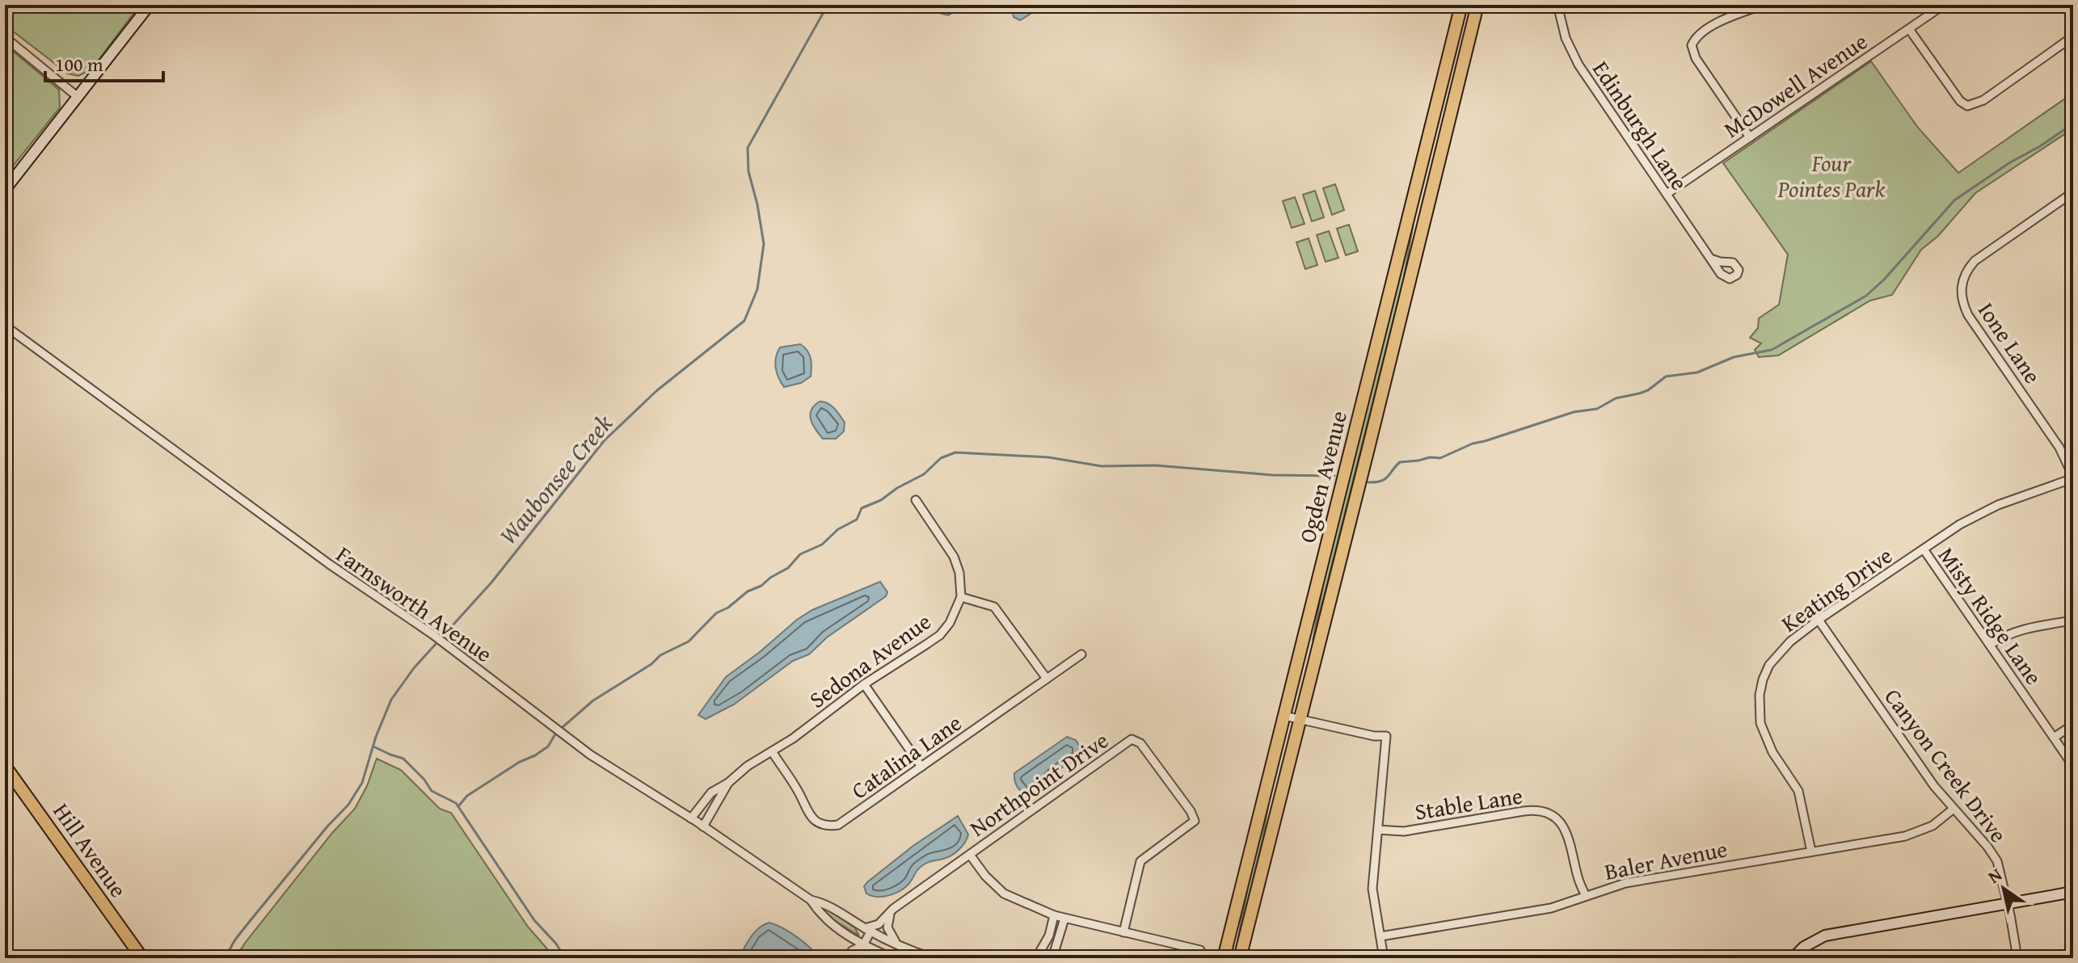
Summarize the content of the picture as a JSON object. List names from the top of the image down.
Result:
{
  "streets": {
    "main road": ["Ogden Avenue", "Hill Avenue"],
    "street": [
      "McDowell Avenue",
      "Edinburgh Lane",
      "Ione Lane",
      "Keating Drive",
      "Farnsworth Avenue",
      "Misty Ridge Lane",
      "Sedona Avenue",
      "Catalina Lane",
      "Canyon Creek Drive",
      "Northpoint Drive",
      "Stable Lane",
      "Baler Avenue"
    ]
  },
  "crossings": [
    ["McDowell Avenue", "Edinburgh Lane"],
    ["Ione Lane", "Keating Drive"],
    ["Keating Drive", "Misty Ridge Lane"],
    ["Keating Drive", "Canyon Creek Drive"],
    ["Keating Drive", "Baler Avenue"],
    ["Farnsworth Avenue", "Sedona Avenue"],
    ["Farnsworth Avenue", "Northpoint Drive"],
    ["Sedona Avenue", "Catalina Lane"],
    ["Canyon Creek Drive", "Baler Avenue"],
    ["Stable Lane", "Baler Avenue"]
  ],
  "water": ["Waubonsee Creek"],
  "parks": ["Four Pointes Park"],
  "scale_bar": "100 m",
  "north": "top left"
}
